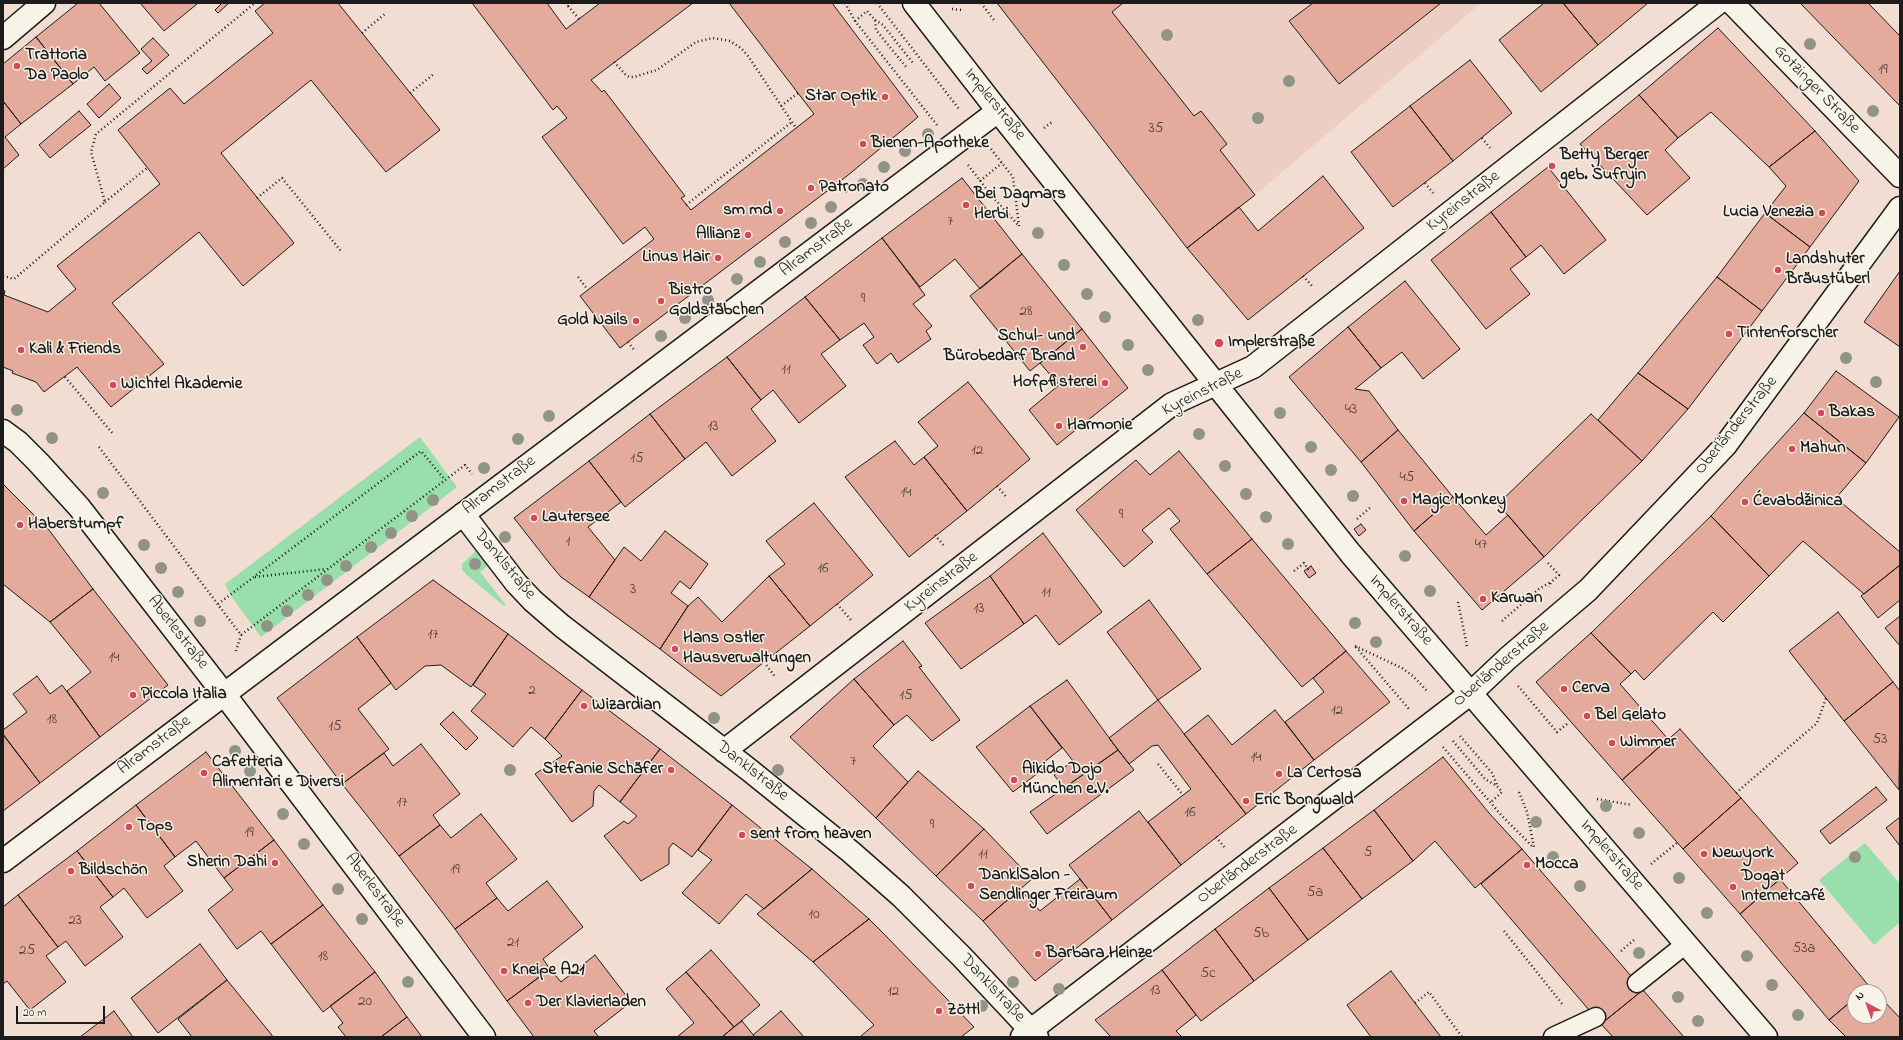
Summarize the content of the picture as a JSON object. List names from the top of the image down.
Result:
{
  "streets": {
    "street": [
      "Gotzinger Straße",
      "Implerstraße",
      "Kyreinstraße",
      "Alramstraße",
      "Oberländerstraße",
      "Danklstraße",
      "Aberlestraße"
    ]
  },
  "crossings": [
    ["Implerstraße", "Kyreinstraße"],
    ["Implerstraße", "Alramstraße"],
    ["Implerstraße", "Oberländerstraße"],
    ["Kyreinstraße", "Danklstraße"],
    ["Alramstraße", "Danklstraße"],
    ["Alramstraße", "Aberlestraße"],
    ["Oberländerstraße", "Danklstraße"]
  ],
  "places": [
    "Trattoria Da Paolo",
    "Star Optik",
    "Bienen-Apotheke",
    "Betty Berger geb. Sufryin",
    "Patronato",
    "Bei Dagmars Herbi",
    "sm md",
    "Lucia Venezia",
    "Allianz",
    "Linus Hair",
    "Landshuter Bräustüberl",
    "Bistro Goldstäbchen",
    "Gold Nails",
    "Tintenforscher",
    "Implerstraße",
    "Schul- und Bürobedarf Brand",
    "Kali & Friends",
    "Hofpfisterei",
    "Wichtel Akademie",
    "Bakas",
    "Harmonie",
    "Mahun",
    "Magic Monkey",
    "Ćevabdžinica",
    "Lautersee",
    "Haberstumpf",
    "Karwan",
    "Hans Ostler Hausverwaltungen",
    "Cerva",
    "Piccola Italia",
    "Wizardian",
    "Bel Gelato",
    "Wimmer",
    "Stefanie Schäfer",
    "Cafetteria Alimentari e Diversi",
    "La Certosa",
    "Aikido Dojo München e.V.",
    "Eric Bongwald",
    "Tops",
    "sent from heaven",
    "Newyork",
    "Sherin Dahi",
    "Mocca",
    "Bildschön",
    "DanklSalon - Sendlinger Freiraum",
    "Dogat Internetcafé",
    "Barbara Heinze",
    "Kneipe A21",
    "Der Klavierladen",
    "Zöttl"
  ],
  "house_numbers": [
    "19",
    "35",
    "7",
    "9",
    "28",
    "11",
    "43",
    "13",
    "12",
    "15",
    "45",
    "14",
    "9",
    "1",
    "47",
    "16",
    "3",
    "11",
    "13",
    "17",
    "14",
    "2",
    "15",
    "12",
    "18",
    "15",
    "53",
    "14",
    "7",
    "17",
    "16",
    "9",
    "19",
    "5",
    "11",
    "19",
    "5a",
    "10",
    "23",
    "5b",
    "21",
    "53a",
    "25",
    "18",
    "5c",
    "13",
    "12",
    "20"
  ],
  "scale_bar": "20 m",
  "north": "top left"
}
